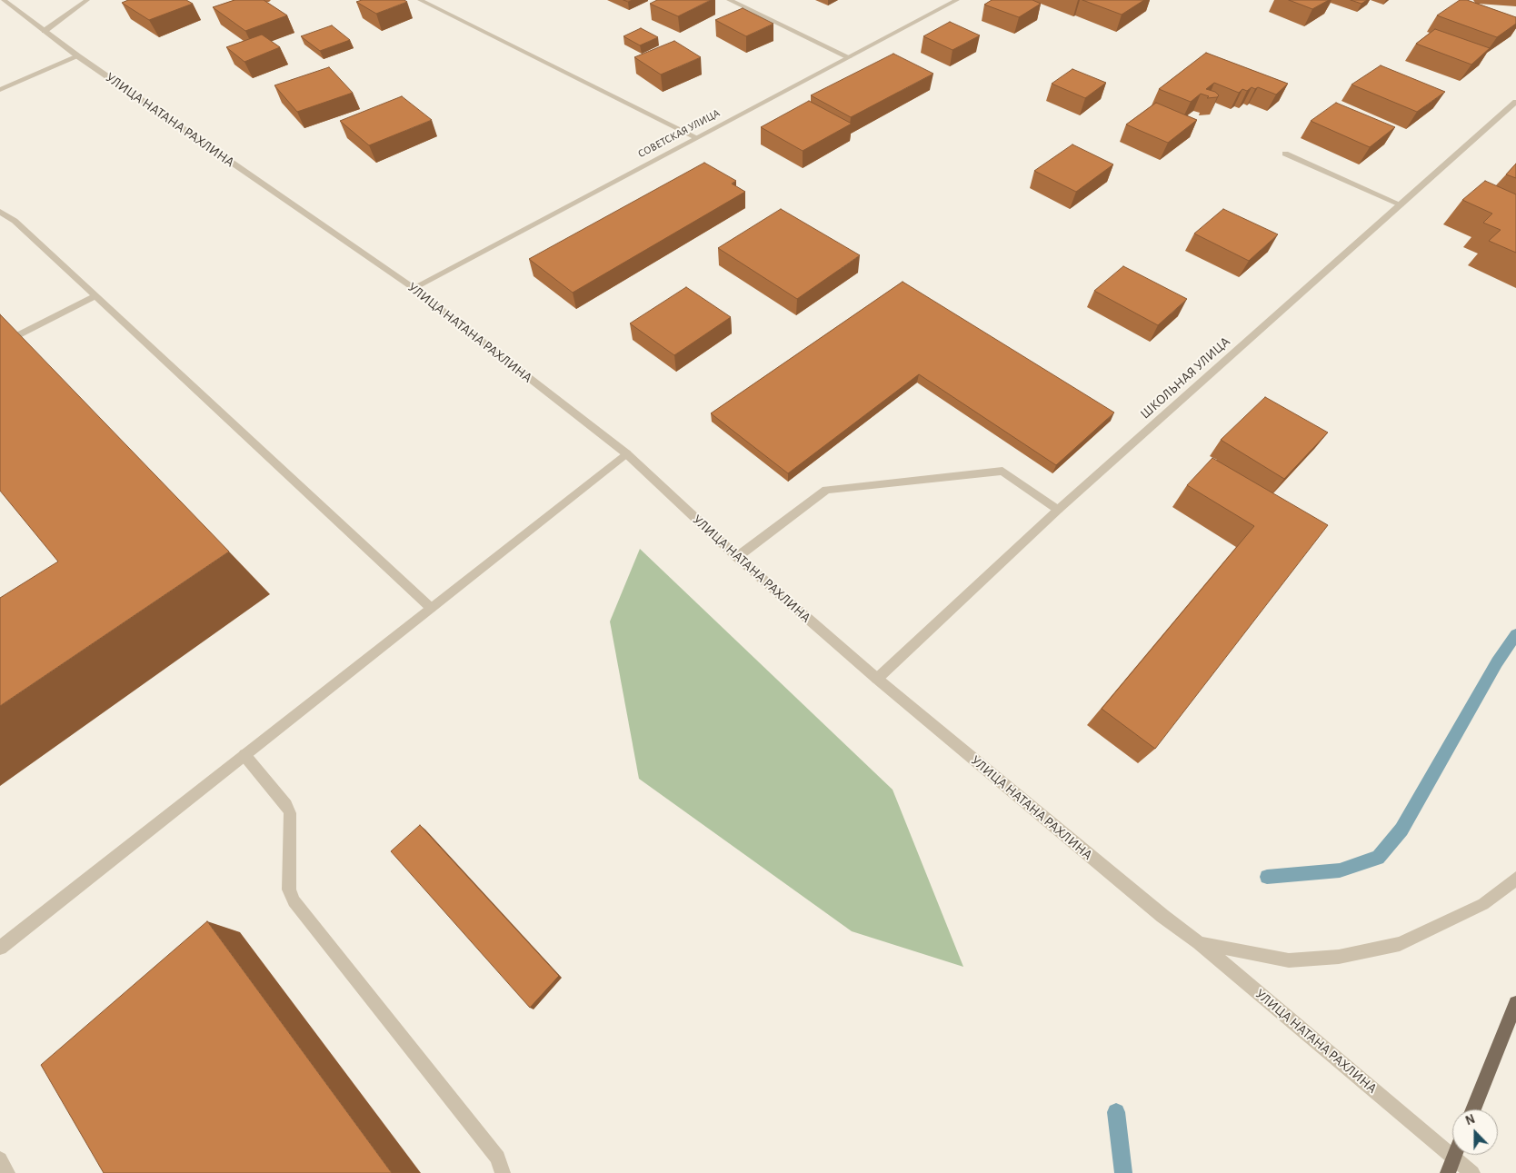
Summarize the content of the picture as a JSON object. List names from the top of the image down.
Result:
{
  "streets": {
    "street": ["УЛИЦА НАТАНА РАХЛИНА", "СОВЕТСКАЯ УЛИЦА", "ШКОЛЬНАЯ УЛИЦА"]
  },
  "crossings": [
    ["УЛИЦА НАТАНА РАХЛИНА", "СОВЕТСКАЯ УЛИЦА"],
    ["УЛИЦА НАТАНА РАХЛИНА", "ШКОЛЬНАЯ УЛИЦА"]
  ],
  "north": "top"
}
